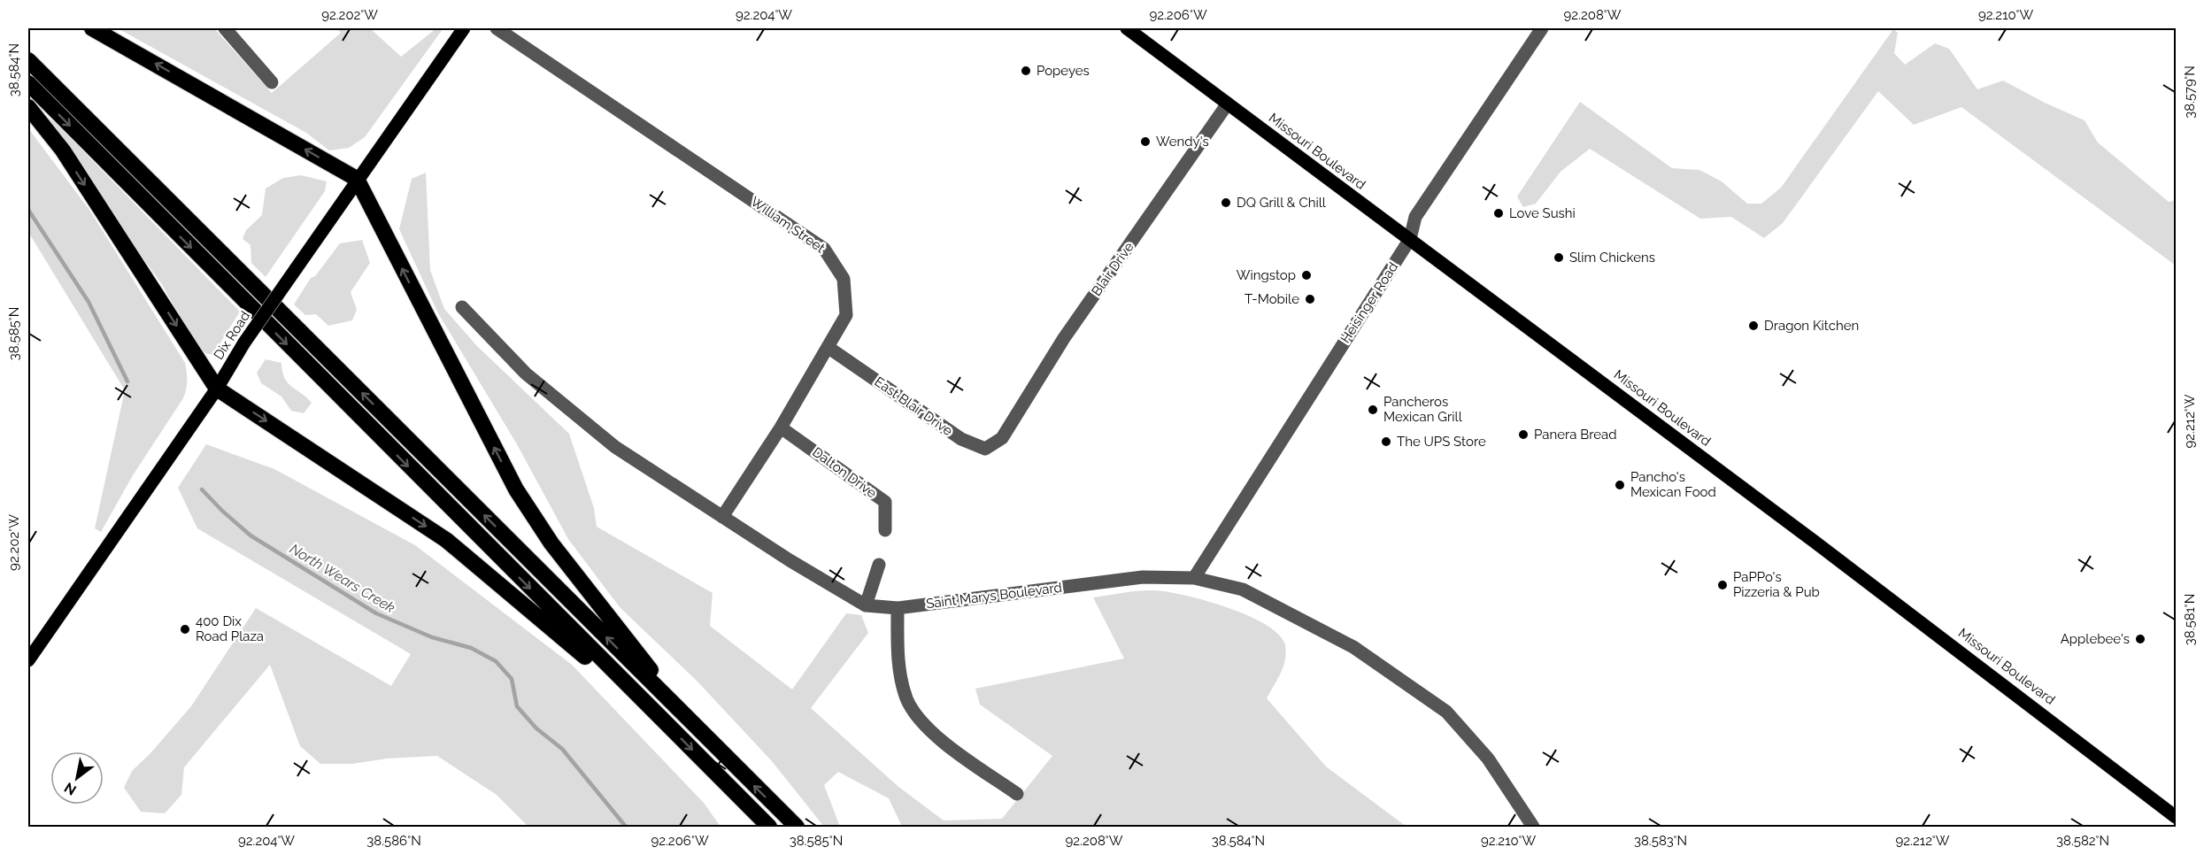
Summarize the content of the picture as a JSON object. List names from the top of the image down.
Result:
{
  "streets": {
    "main road": ["Missouri Boulevard", "Dix Road"],
    "street": [
      "William Street",
      "Blair Drive",
      "Heisinger Road",
      "East Blair Drive",
      "Dalton Drive",
      "Saint Marys Boulevard"
    ]
  },
  "crossings": [
    ["Missouri Boulevard", "Blair Drive"],
    ["Missouri Boulevard", "Heisinger Road"],
    ["William Street", "East Blair Drive"],
    ["William Street", "Dalton Drive"],
    ["William Street", "Saint Marys Boulevard"],
    ["Blair Drive", "East Blair Drive"],
    ["Heisinger Road", "Saint Marys Boulevard"]
  ],
  "water": ["North Wears Creek"],
  "places": [
    "Popeyes",
    "Wendy's",
    "DQ Grill & Chill",
    "Love Sushi",
    "Slim Chickens",
    "Wingstop",
    "T-Mobile",
    "Dragon Kitchen",
    "Pancheros Mexican Grill",
    "Panera Bread",
    "The UPS Store",
    "Pancho's Mexican Food",
    "PaPPo's Pizzeria & Pub",
    "400 Dix Road Plaza",
    "Applebee's"
  ],
  "north": "bottom left",
  "coordinates": [
    "92.202°W",
    "92.204°W",
    "92.206°W",
    "92.208°W",
    "92.210°W",
    "38.584°N",
    "38.579°N",
    "38.585°N",
    "92.212°W",
    "38.581°N",
    "38.586°N",
    "38.583°N",
    "38.582°N"
  ]
}
